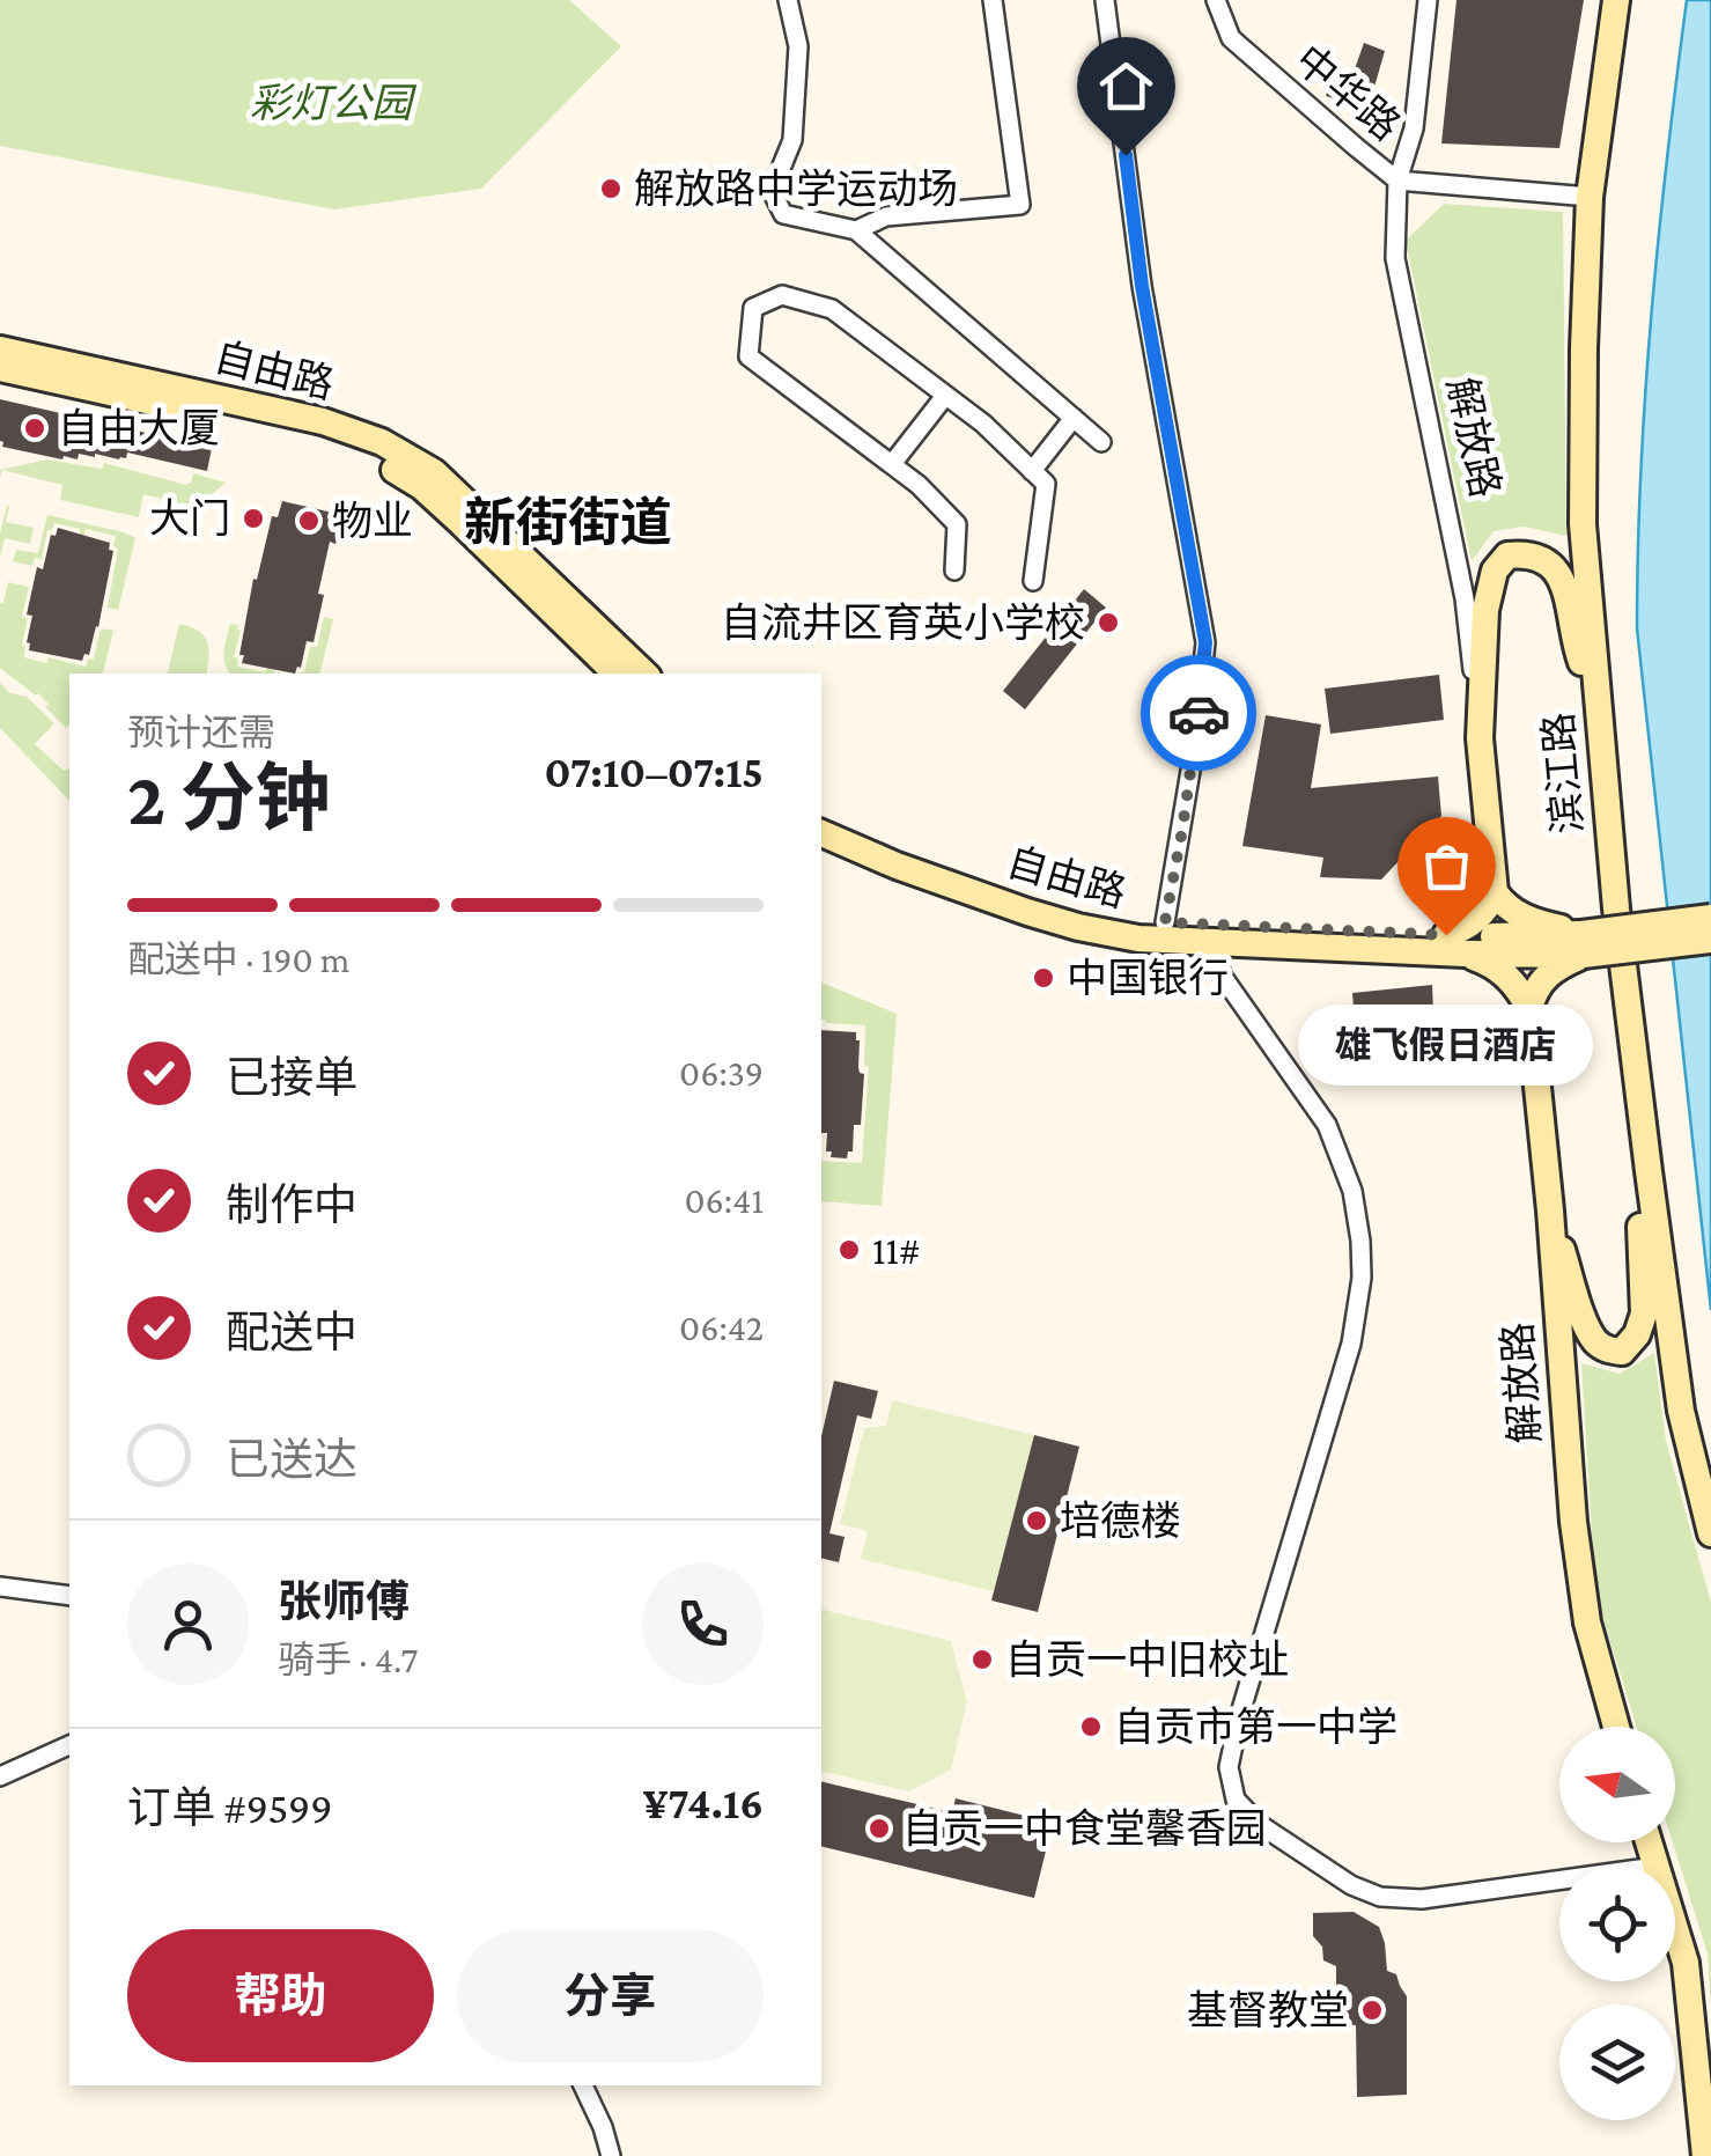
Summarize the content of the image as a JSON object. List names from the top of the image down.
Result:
{
  "streets": {
    "main road": ["自由路", "解放路", "滨江路"],
    "street": ["中华路"]
  },
  "crossings": [
    ["中华路", "解放路"]
  ],
  "districts": ["新街街道"],
  "parks": ["彩灯公园"],
  "places": [
    "解放路中学运动场",
    "自由大厦",
    "大门",
    "物业",
    "自流井区育英小学校",
    "雄飞假日酒店",
    "中国银行",
    "11#",
    "培德楼",
    "自贡一中旧校址",
    "自贡市第一中学",
    "自贡一中食堂馨香园",
    "基督教堂"
  ],
  "north": "left",
  "page": {
    "heading": ["2 分钟", "预计还需", "07:10–07:15"],
    "panel": [
      "张师傅",
      "骑手 · 4.7",
      "订单 #9599",
      "¥74.16"
    ],
    "bar": "配送中 · 190 m",
    "bubble": "雄飞假日酒店",
    "list": [
      ["已接单", "06:39"],
      ["制作中", "06:41"],
      ["配送中", "06:42"],
      "已送达"
    ],
    "buttons": ["帮助", "分享"]
  }
}
